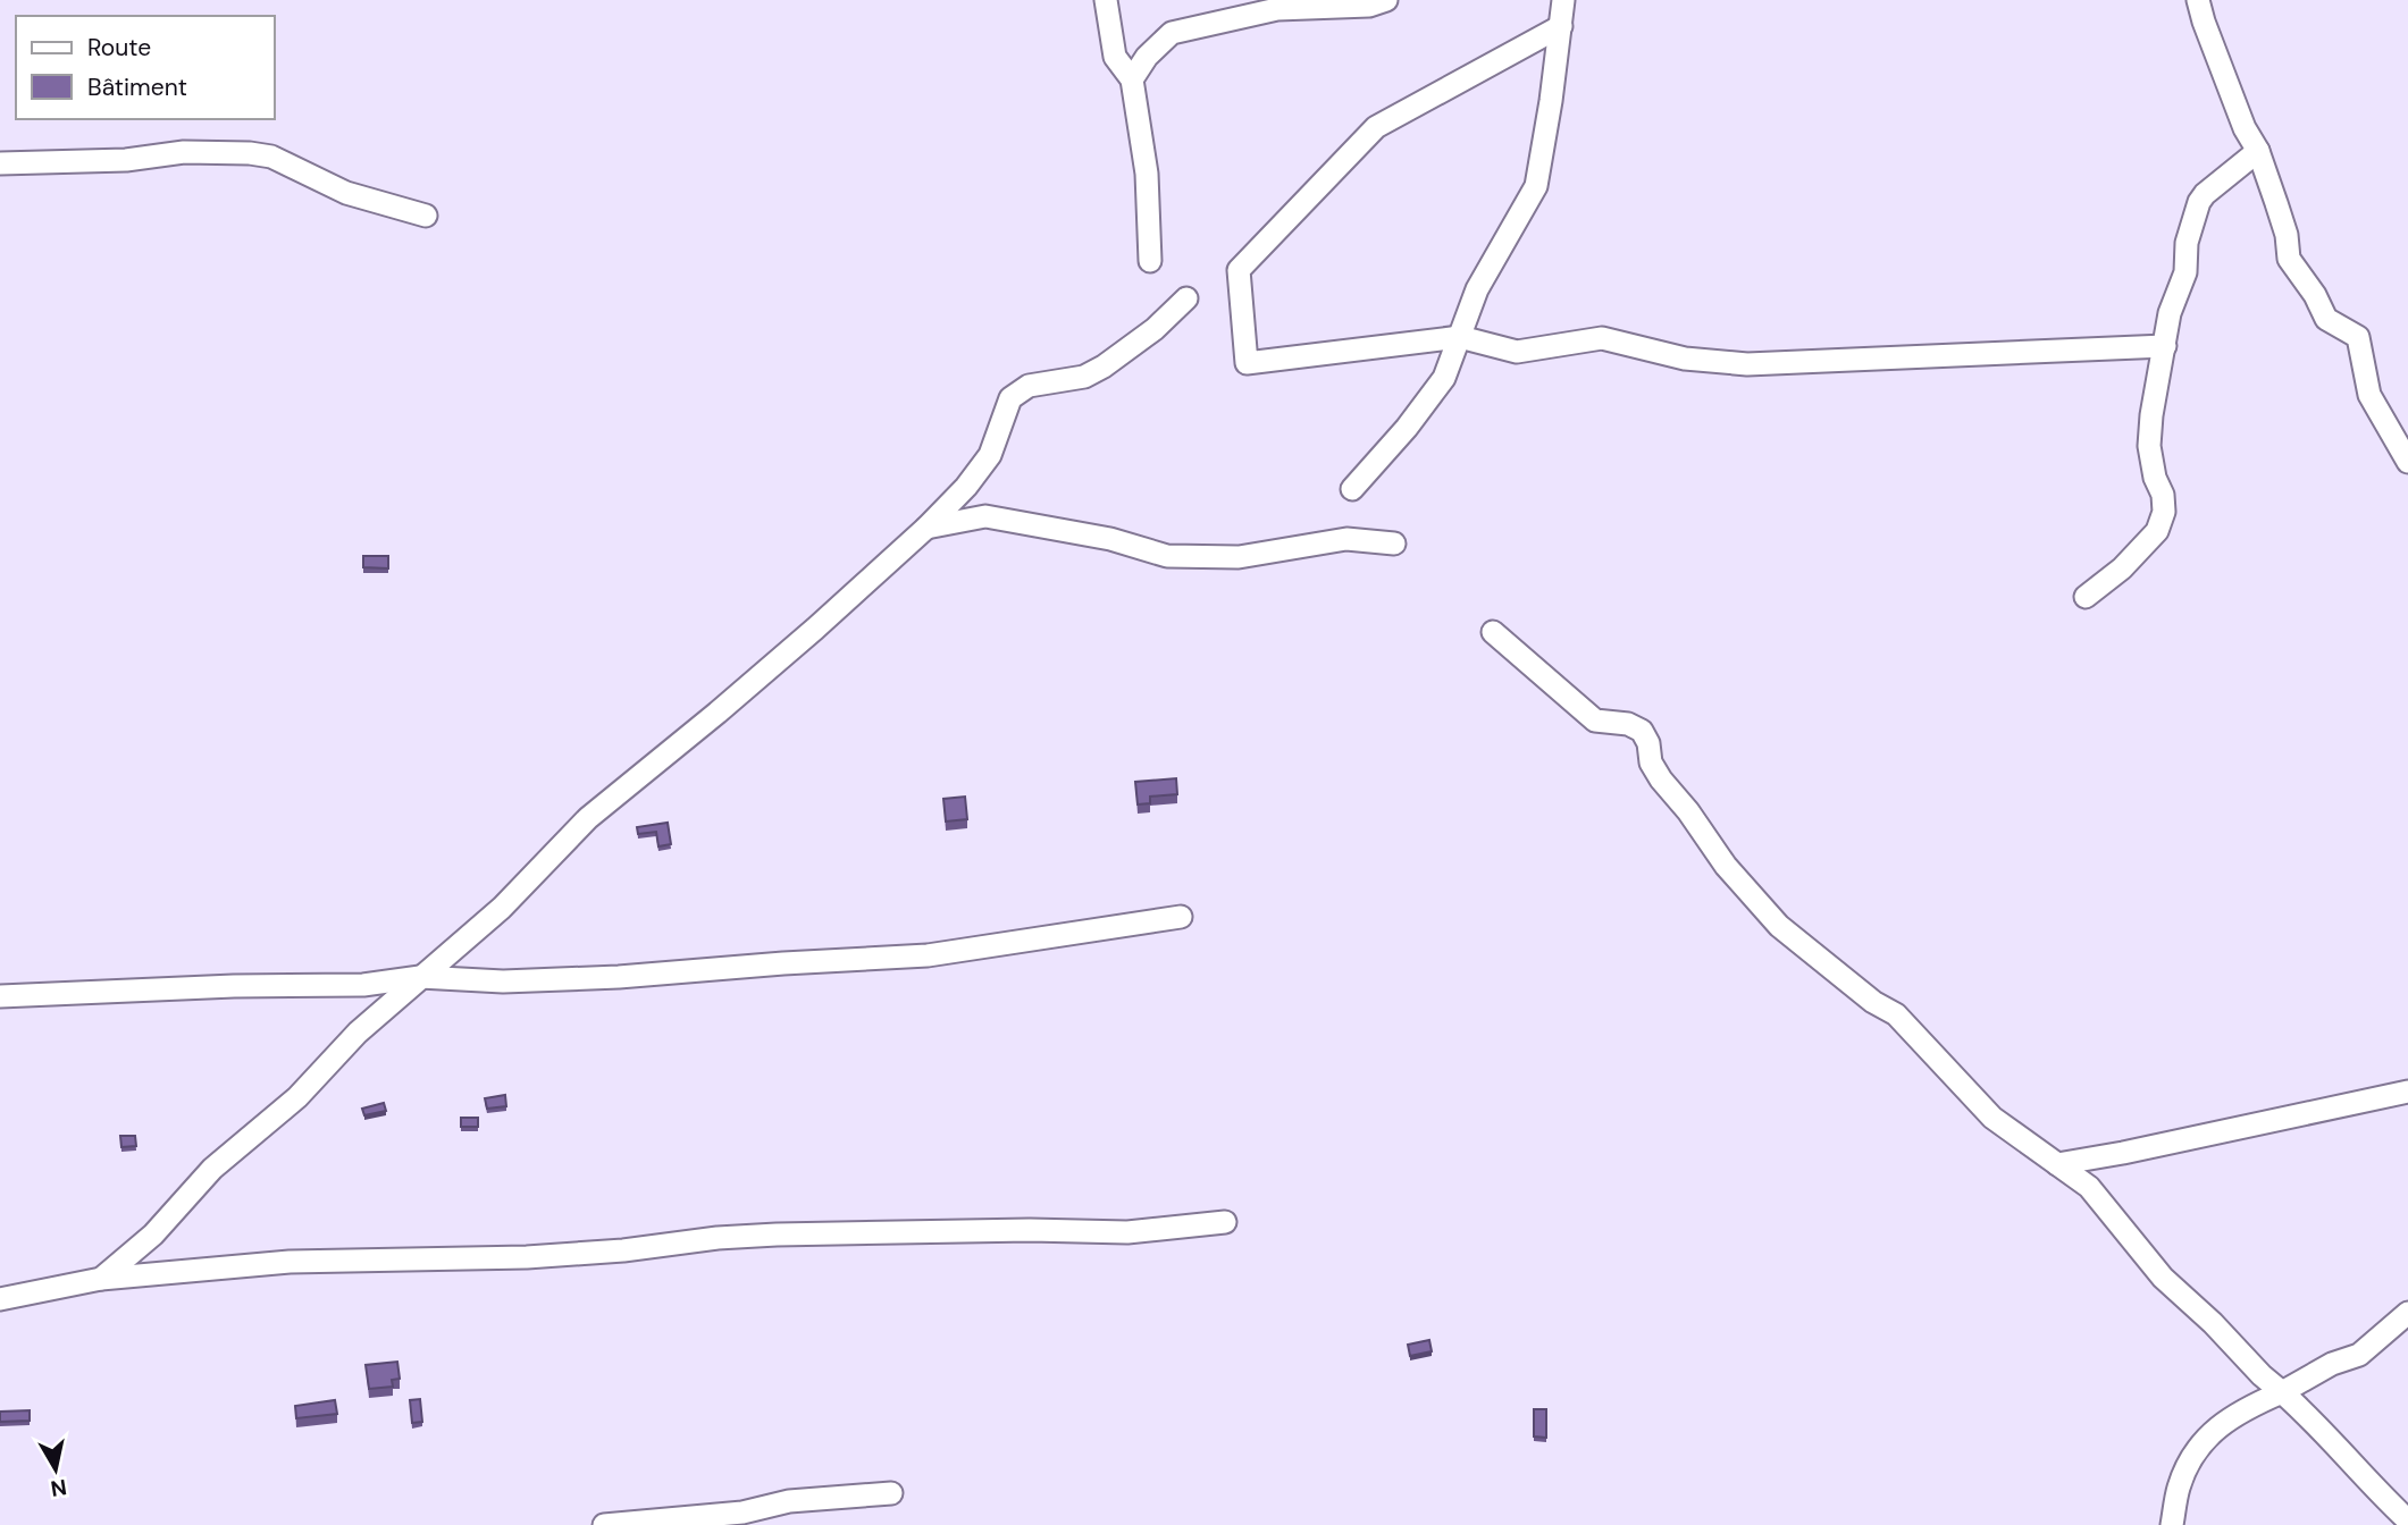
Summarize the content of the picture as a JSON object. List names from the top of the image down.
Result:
{
  "legend": ["Route", "Bâtiment"],
  "north": "bottom"
}
